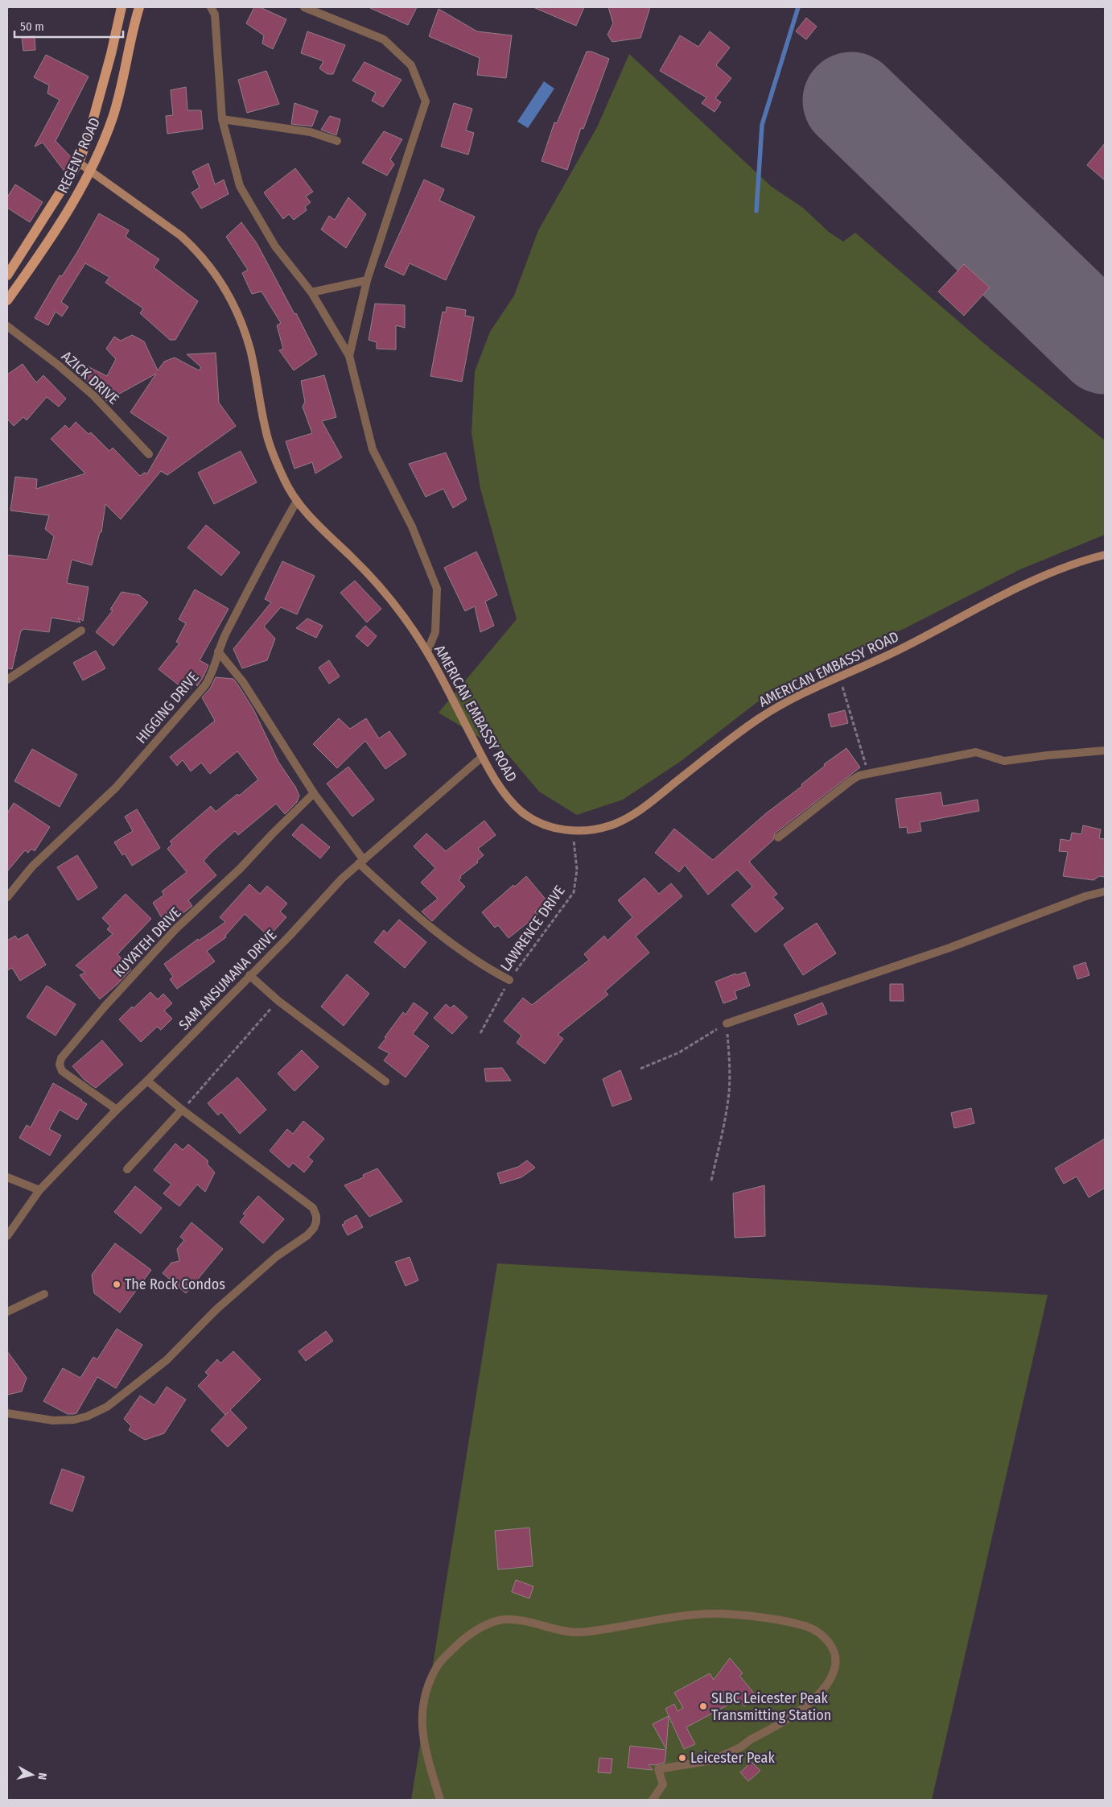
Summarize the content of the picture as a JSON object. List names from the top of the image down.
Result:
{
  "streets": {
    "main road": ["REGENT ROAD"],
    "street": [
      "AZICK DRIVE",
      "AMERICAN EMBASSY ROAD",
      "HIGGING DRIVE",
      "KUYATEH DRIVE",
      "SAM ANSUMANA DRIVE"
    ],
    "path": ["LAWRENCE DRIVE"]
  },
  "crossings": [
    ["REGENT ROAD", "AMERICAN EMBASSY ROAD"],
    ["AMERICAN EMBASSY ROAD", "HIGGING DRIVE"],
    ["AMERICAN EMBASSY ROAD", "LAWRENCE DRIVE"],
    ["AMERICAN EMBASSY ROAD", "SAM ANSUMANA DRIVE"],
    ["KUYATEH DRIVE", "SAM ANSUMANA DRIVE"]
  ],
  "places": ["The Rock Condos", "SLBC Leicester Peak Transmitting Station", "Leicester Peak"],
  "scale_bar": "50 m",
  "north": "right"
}
